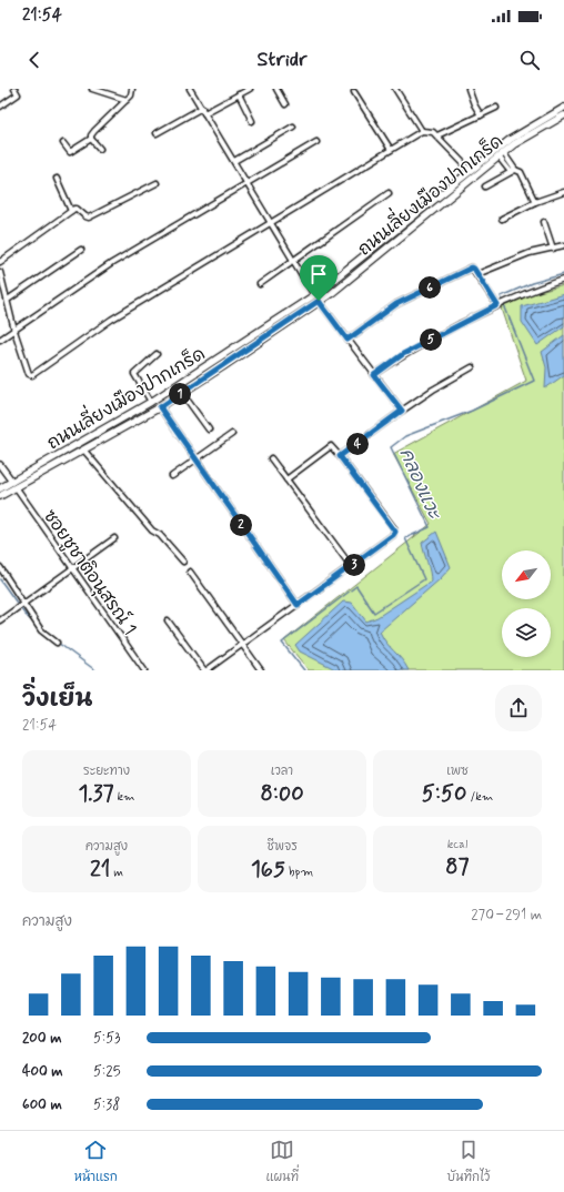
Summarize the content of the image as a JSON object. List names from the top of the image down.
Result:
{
  "streets": {
    "main road": ["ถนนเลี่ยงเมืองปากเกร็ด"],
    "street": ["ซอยชูชาติอนุสรณ์ 1"]
  },
  "crossings": [
    ["ถนนเลี่ยงเมืองปากเกร็ด", "ซอยชูชาติอนุสรณ์ 1"]
  ],
  "water": ["คลองแวะ"],
  "north": "bottom left",
  "page": {
    "status": "21:54",
    "header": "Stridr",
    "pins": [
      "6",
      "5",
      "1",
      "4",
      "2",
      "3"
    ],
    "heading": ["วิ่งเย็น", "21:54"],
    "stats": [
      ["ระยะทาง", "1.37 km"],
      ["เวลา", "8:00"],
      ["เพซ", "5:50 /km"],
      ["ความสูง", "21 m"],
      ["ชีพจร", "165 bpm"],
      ["kcal", "87"]
    ],
    "chart": ["ความสูง", "270–291 m"],
    "list": [
      {
        "name": "200 m",
        "note": "5:53"
      },
      {
        "name": "400 m",
        "note": "5:25"
      },
      {
        "name": "600 m",
        "note": "5:38"
      }
    ],
    "tabs": ["หน้าแรก", "แผนที่", "บันทึกไว้"]
  }
}
